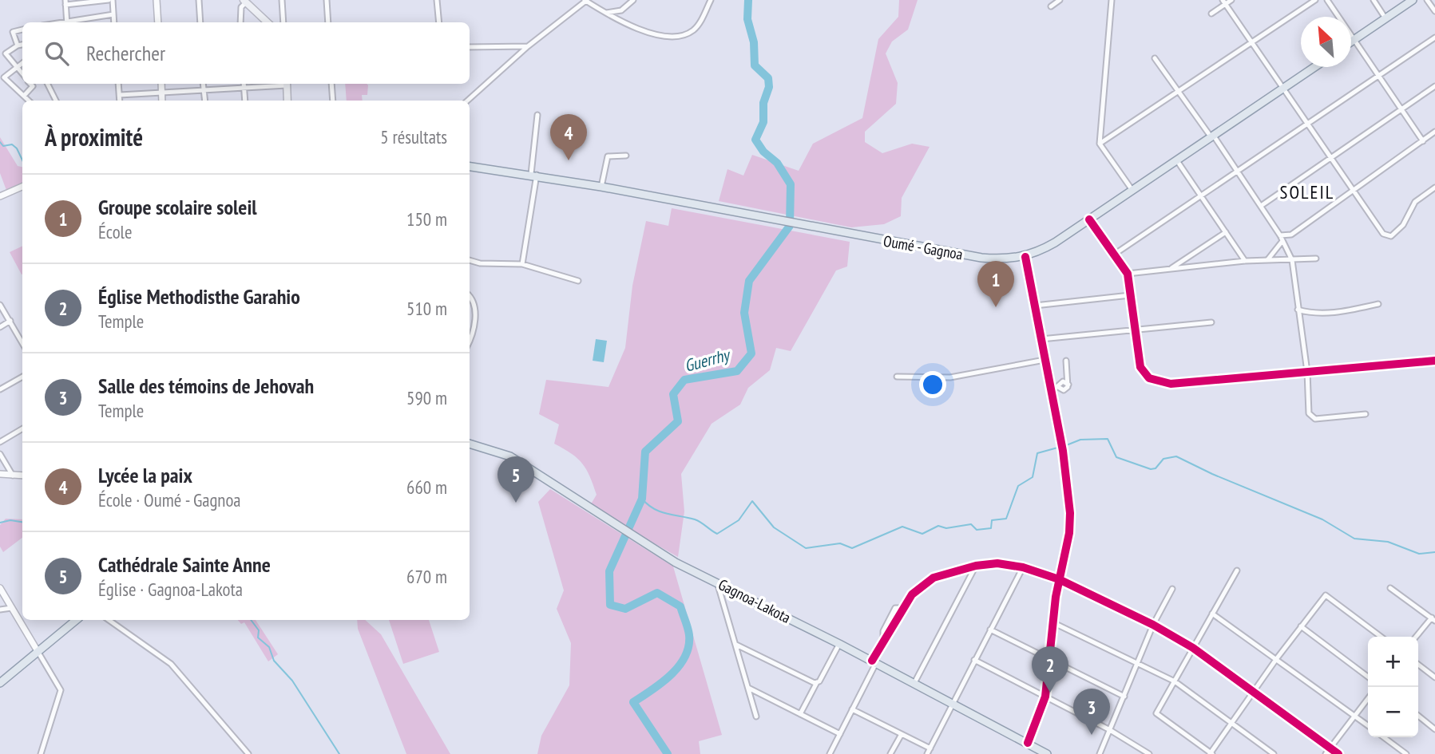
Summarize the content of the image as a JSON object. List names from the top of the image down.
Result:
{
  "streets": {
    "main road": ["Oumé - Gagnoa", "Gagnoa-Lakota"]
  },
  "districts": ["SOLEIL"],
  "water": ["Guerrhy"],
  "north": "top left",
  "page": {
    "search": "Rechercher",
    "heading": ["À proximité", "5 résultats"],
    "pins": [
      "4",
      "1",
      "5",
      "2",
      "3"
    ],
    "list": [
      {
        "mark": "1",
        "name": "Groupe scolaire soleil",
        "note": "École",
        "value": "150 m"
      },
      {
        "mark": "2",
        "name": "Église Methodisthe Garahio",
        "note": "Temple",
        "value": "510 m"
      },
      {
        "mark": "3",
        "name": "Salle des témoins de Jehovah",
        "note": "Temple",
        "value": "590 m"
      },
      {
        "mark": "4",
        "name": "Lycée la paix",
        "note": "École · Oumé - Gagnoa",
        "value": "660 m"
      },
      {
        "mark": "5",
        "name": "Cathédrale Sainte Anne",
        "note": "Église · Gagnoa-Lakota",
        "value": "670 m"
      }
    ],
    "map_buttons": ["+", "−"]
  }
}
